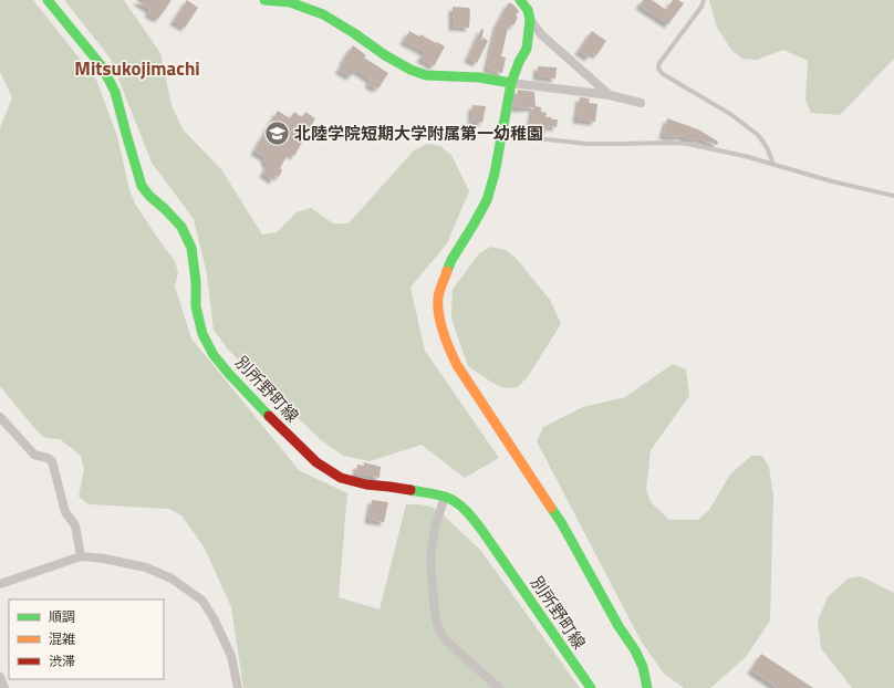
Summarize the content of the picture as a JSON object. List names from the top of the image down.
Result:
{
  "streets": {
    "street": ["別所野町線"]
  },
  "districts": ["Mitsukojimachi"],
  "places": {
    "school or university": ["北陸学院短期大学附属第一幼稚園"]
  },
  "legend": ["順調", "混雑", "渋滞"]
}
